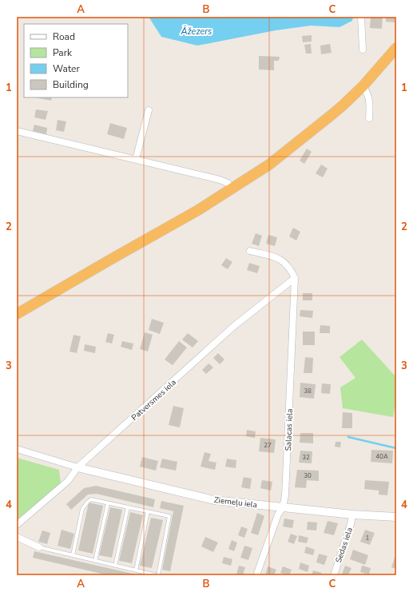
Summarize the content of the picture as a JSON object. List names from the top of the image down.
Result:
{
  "streets": {
    "street": [
      "Patversmes iela",
      "Salacas iela",
      "Ziemeļu iela",
      "Sedas iela"
    ]
  },
  "crossings": [
    ["Patversmes iela", "Salacas iela"],
    ["Patversmes iela", "Ziemeļu iela"],
    ["Salacas iela", "Ziemeļu iela"],
    ["Ziemeļu iela", "Sedas iela"]
  ],
  "water": ["Āžezers"],
  "house_numbers": [
    "38",
    "27",
    "40A",
    "32",
    "30",
    "1"
  ],
  "legend": [
    "Road",
    "Park",
    "Water",
    "Building"
  ],
  "grid": {
    "columns": ["A", "B", "C"],
    "rows": [
      "1",
      "2",
      "3",
      "4"
    ]
  }
}
